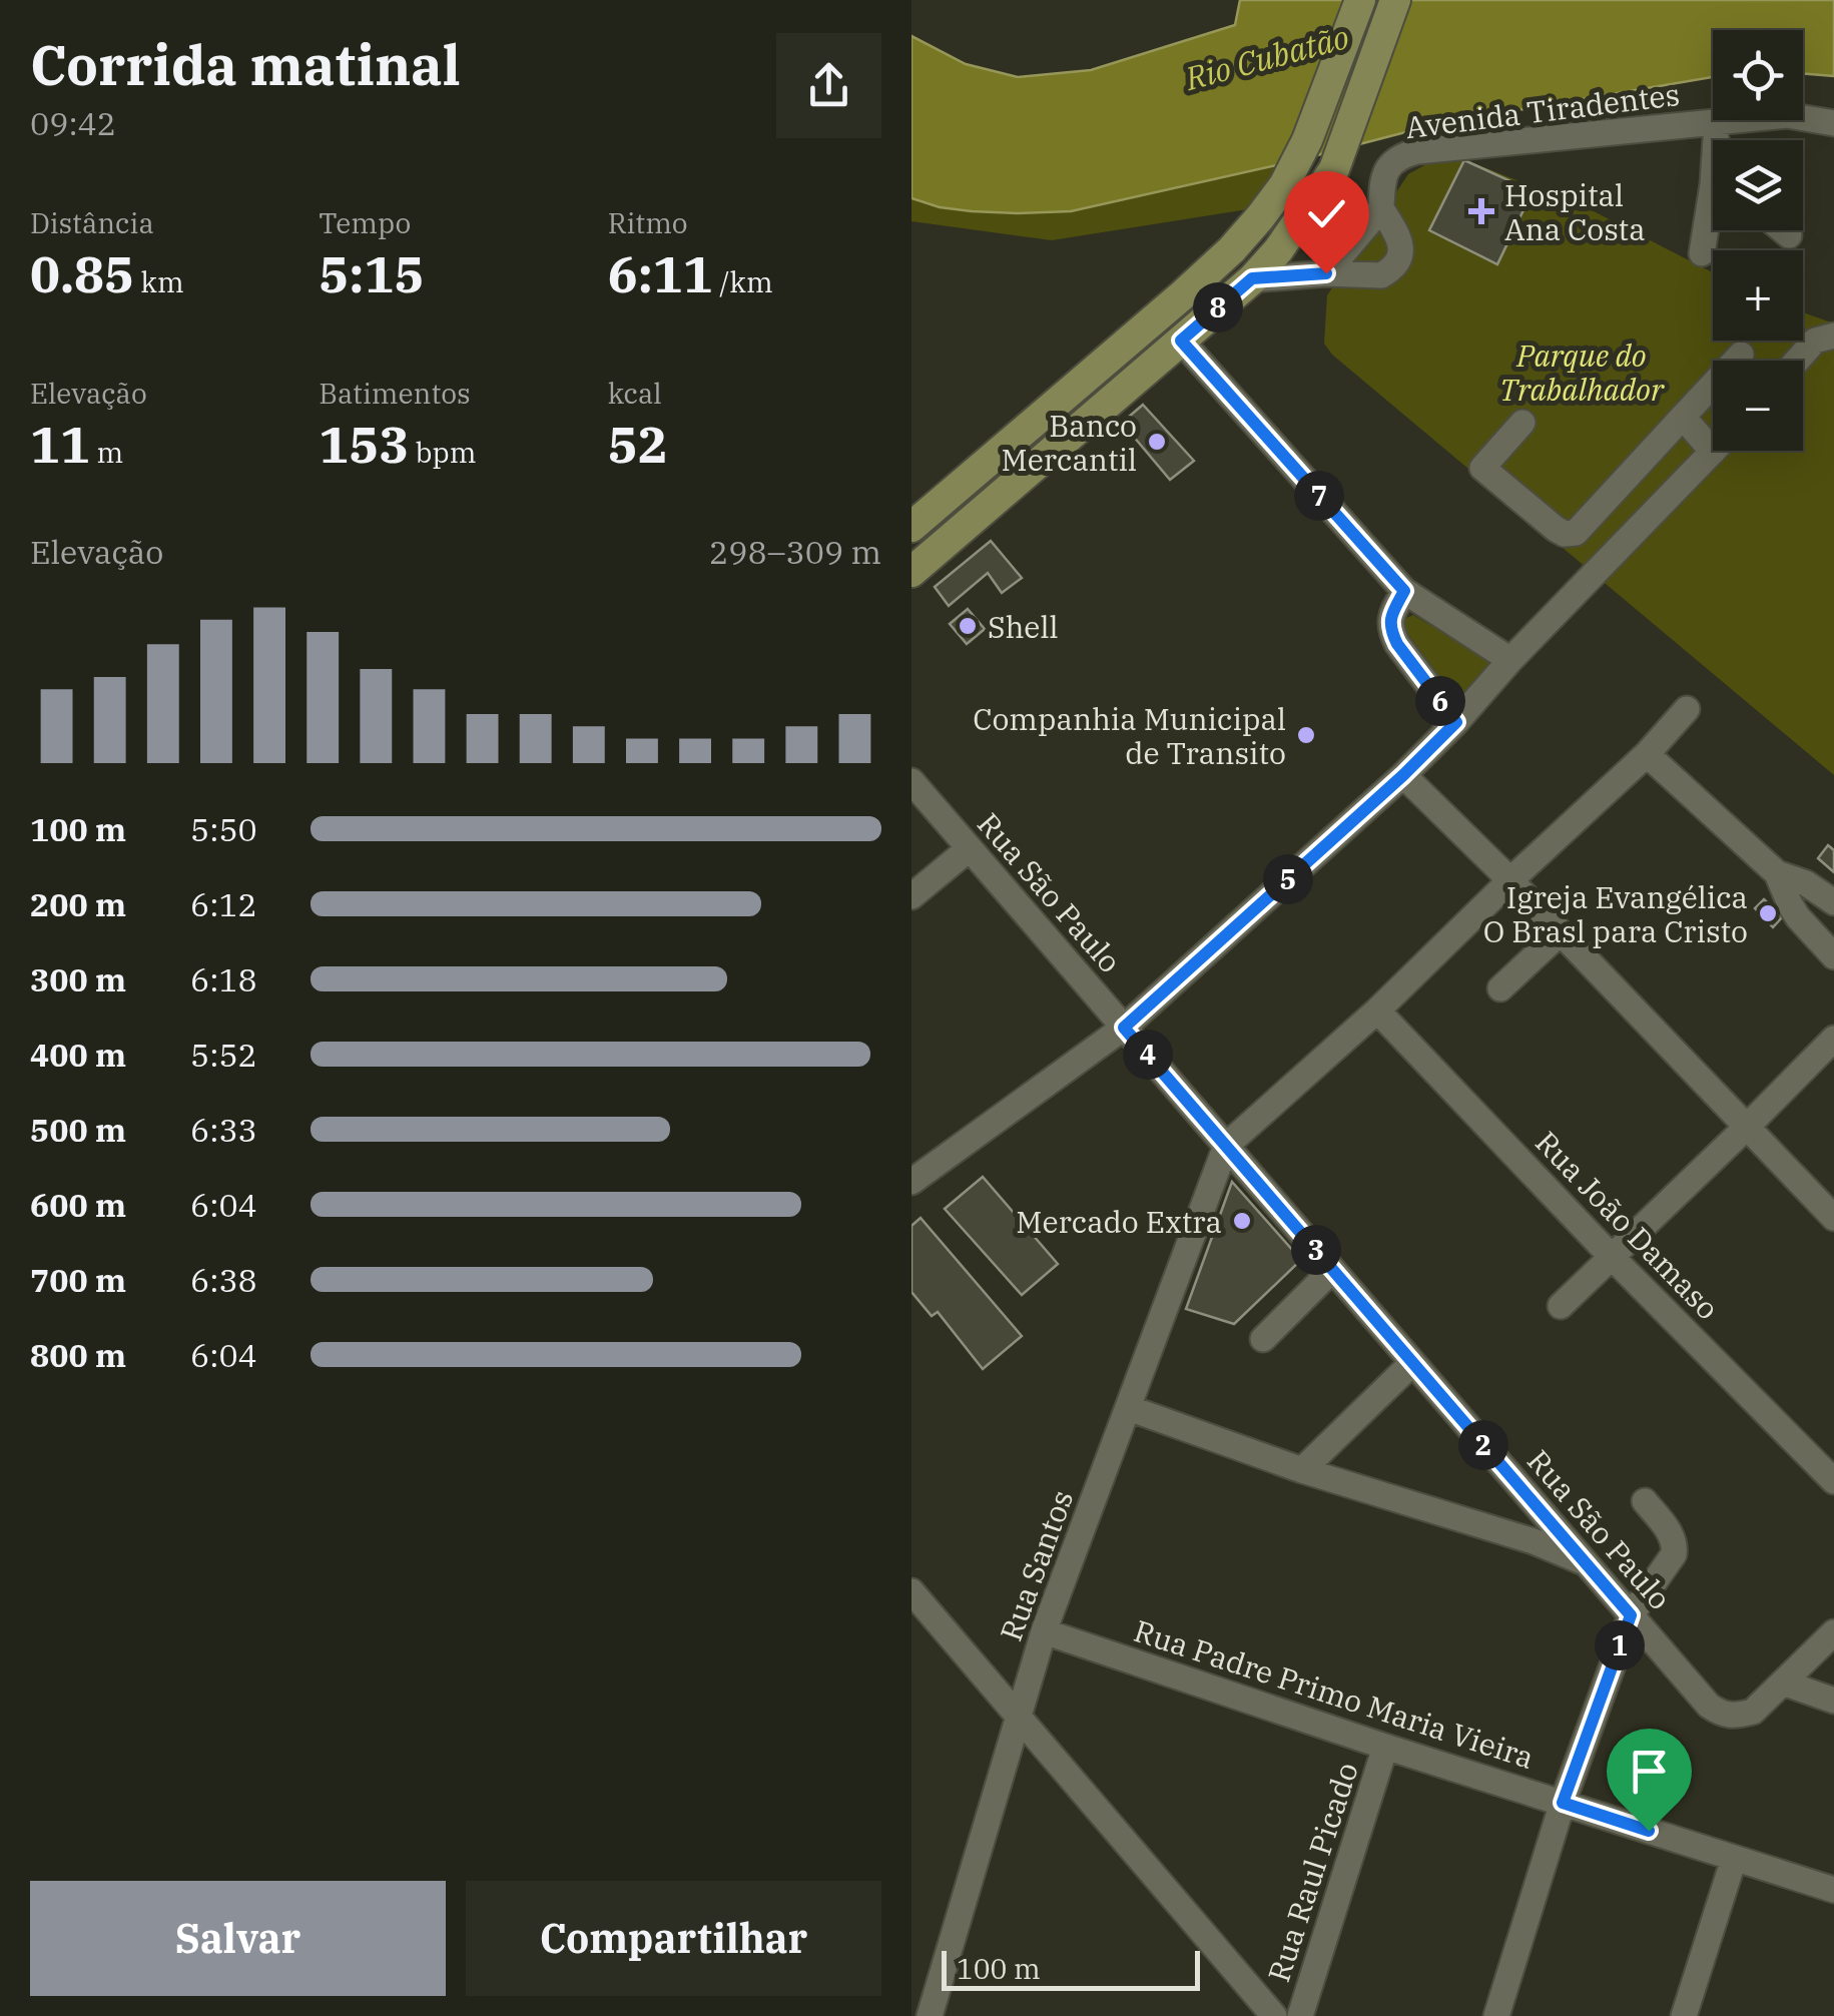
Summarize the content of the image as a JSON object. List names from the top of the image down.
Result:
{
  "streets": {
    "street": [
      "Avenida Tiradentes",
      "Rua São Paulo",
      "Rua João Damaso",
      "Rua Santos",
      "Rua Padre Primo Maria Vieira",
      "Rua Raul Picado"
    ]
  },
  "crossings": [
    ["Rua São Paulo", "Rua Santos"],
    ["Rua Santos", "Rua Padre Primo Maria Vieira"],
    ["Rua Padre Primo Maria Vieira", "Rua Raul Picado"]
  ],
  "water": ["Rio Cubatão"],
  "parks": ["Parque do Trabalhador"],
  "places": {
    "health": ["Hospital Ana Costa"],
    "other": [
      "Banco Mercantil",
      "Shell",
      "Companhia Municipal de Transito",
      "Igreja Evangélica O Brasl para Cristo",
      "Mercado Extra"
    ]
  },
  "scale_bar": "100 m",
  "page": {
    "heading": ["Corrida matinal", "09:42"],
    "map_buttons": ["+", "−"],
    "stats": [
      ["Distância", "0.85 km"],
      ["Tempo", "5:15"],
      ["Ritmo", "6:11 /km"],
      ["Elevação", "11 m"],
      ["Batimentos", "153 bpm"],
      ["kcal", "52"]
    ],
    "pins": [
      "8",
      "7",
      "6",
      "5",
      "4",
      "3",
      "2",
      "1"
    ],
    "chart": ["Elevação", "298–309 m"],
    "list": [
      {
        "name": "100 m",
        "note": "5:50"
      },
      {
        "name": "200 m",
        "note": "6:12"
      },
      {
        "name": "300 m",
        "note": "6:18"
      },
      {
        "name": "400 m",
        "note": "5:52"
      },
      {
        "name": "500 m",
        "note": "6:33"
      },
      {
        "name": "600 m",
        "note": "6:04"
      },
      {
        "name": "700 m",
        "note": "6:38"
      },
      {
        "name": "800 m",
        "note": "6:04"
      }
    ],
    "buttons": ["Salvar", "Compartilhar"],
    "scale": "100 m"
  }
}
